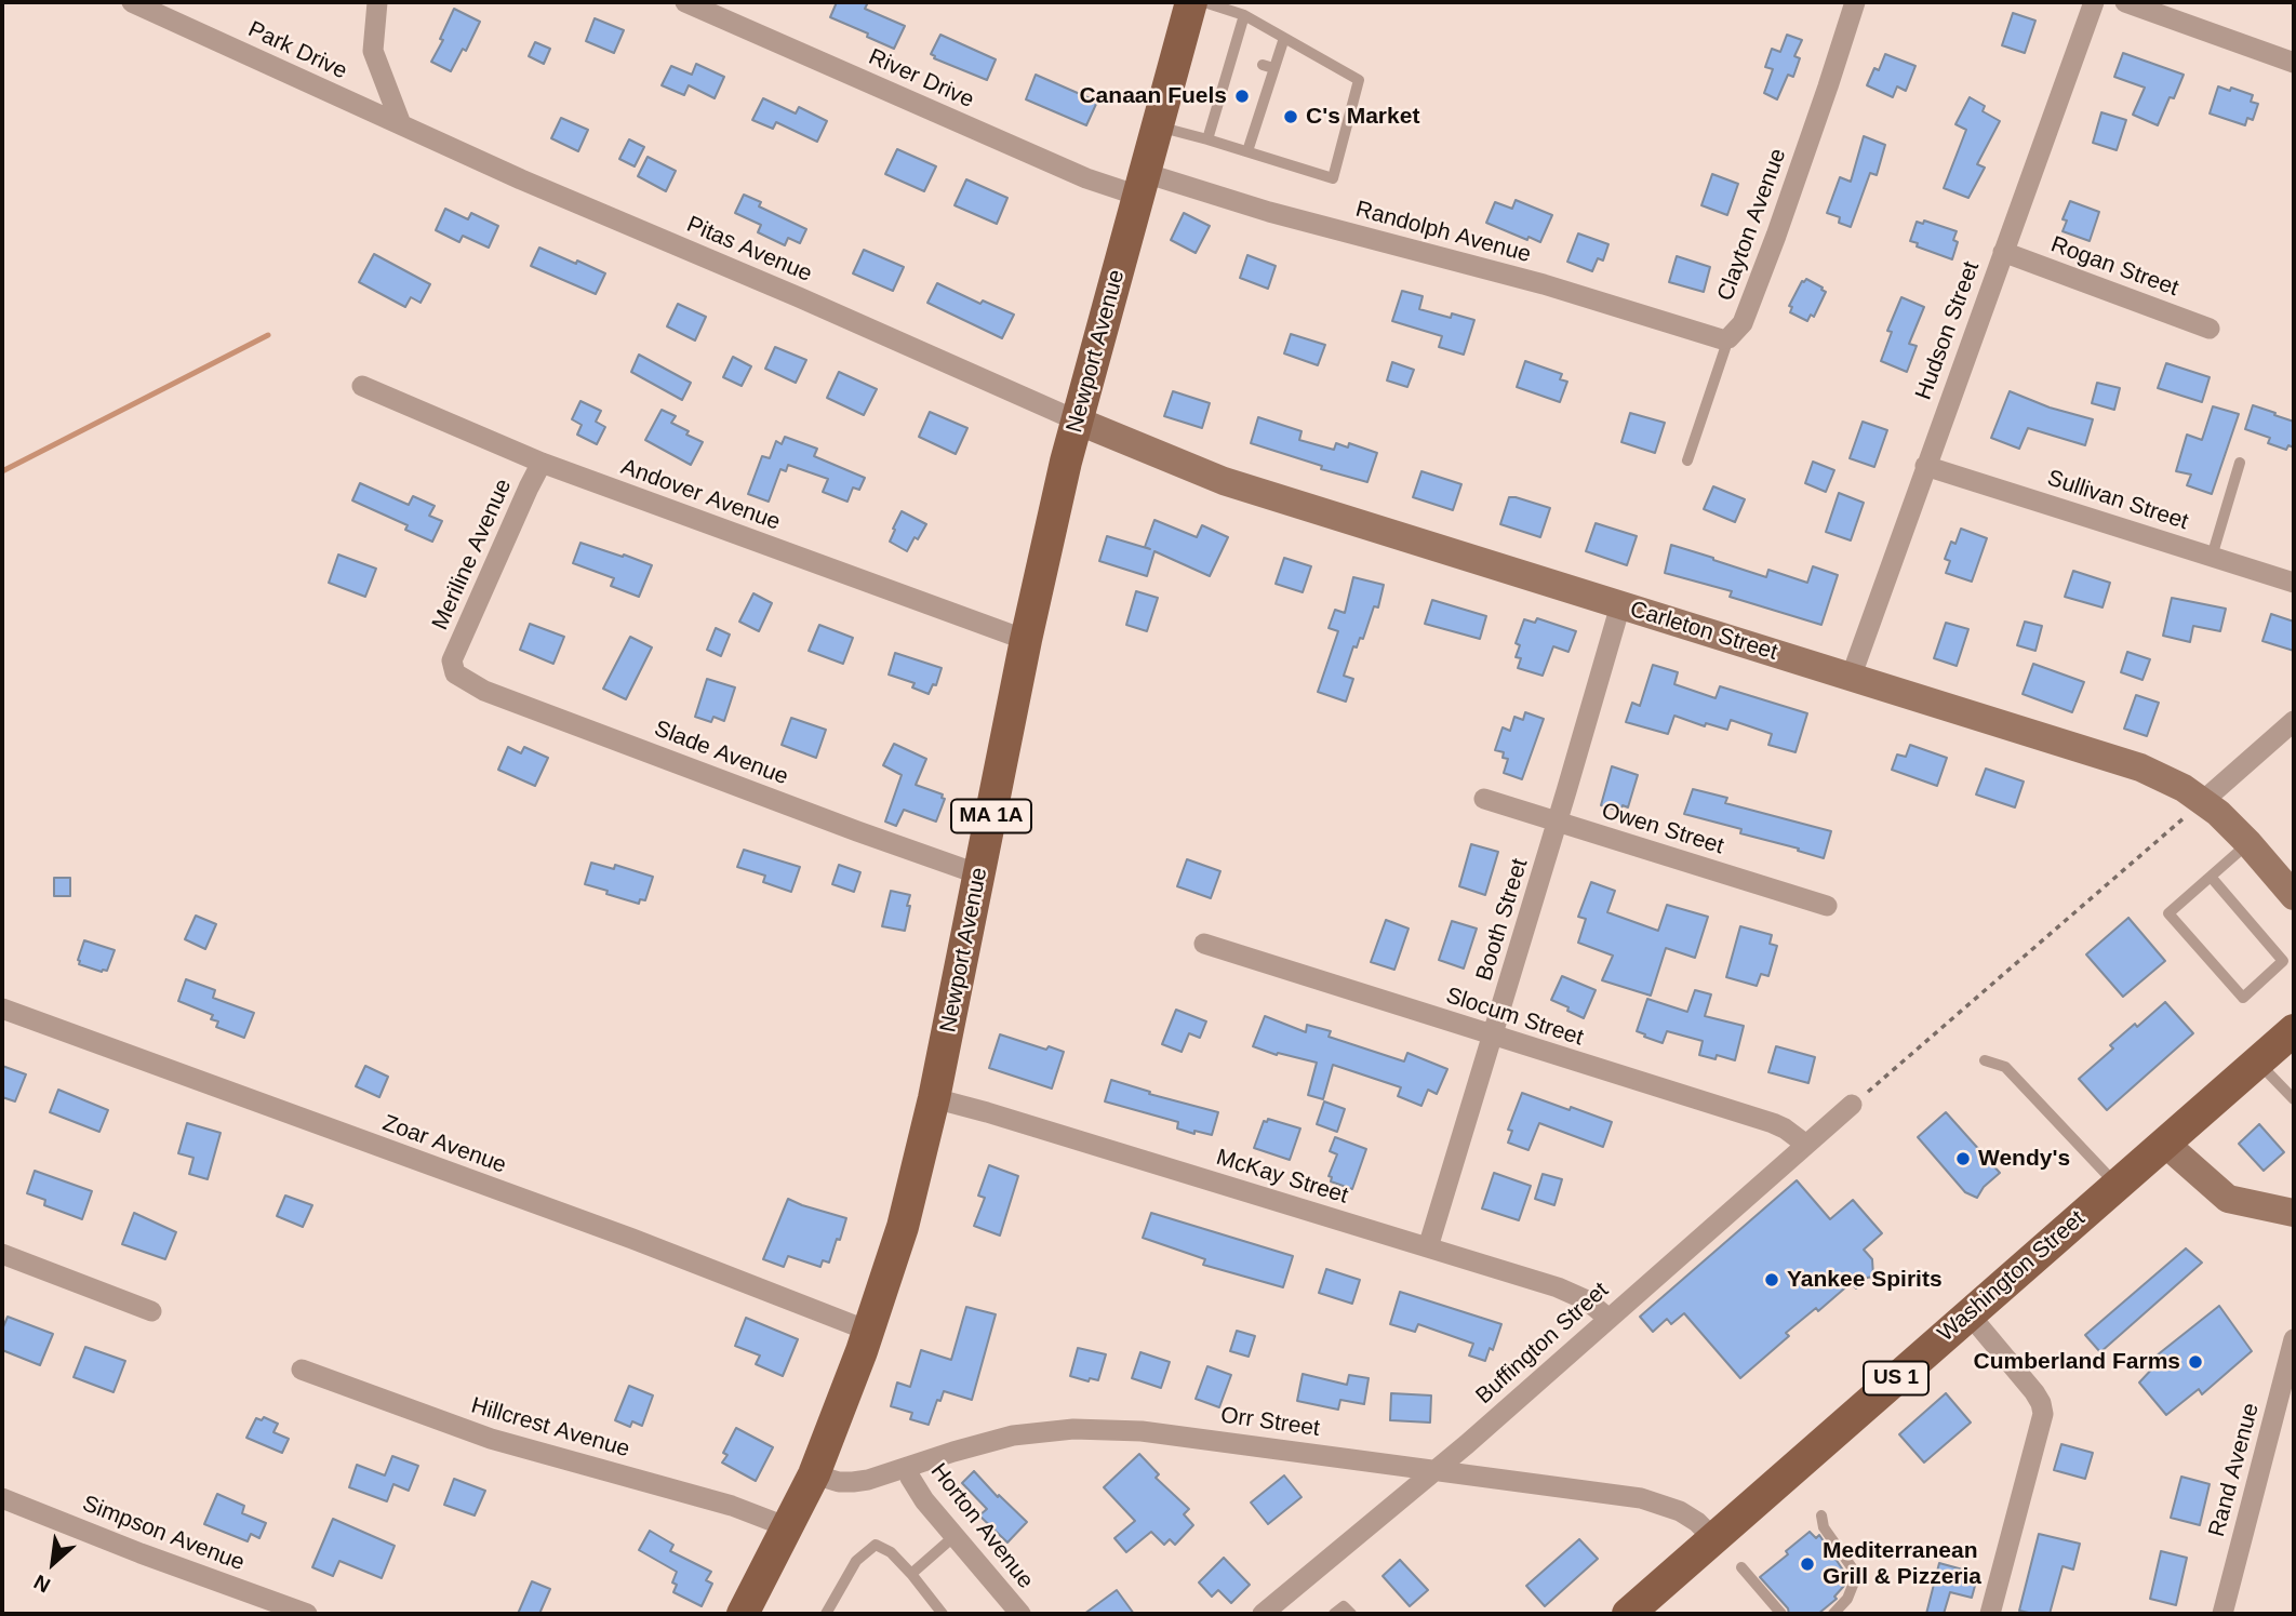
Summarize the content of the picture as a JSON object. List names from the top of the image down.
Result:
{
  "streets": {
    "main road": [
      "Newport Avenue",
      "MA 1A",
      "Washington Street",
      "US 1"
    ],
    "street": [
      "Park Drive",
      "River Drive",
      "Clayton Avenue",
      "Randolph Avenue",
      "Pitas Avenue",
      "Rogan Street",
      "Hudson Street",
      "Andover Avenue",
      "Sullivan Street",
      "Meriline Avenue",
      "Carleton Street",
      "Slade Avenue",
      "Owen Street",
      "Booth Street",
      "Slocum Street",
      "Zoar Avenue",
      "McKay Street",
      "Buffington Street",
      "Orr Street",
      "Hillcrest Avenue",
      "Rand Avenue",
      "Horton Avenue",
      "Simpson Avenue"
    ]
  },
  "crossings": [
    ["Park Drive", "Pitas Avenue"],
    ["River Drive", "Randolph Avenue"],
    ["River Drive", "Newport Avenue"],
    ["Clayton Avenue", "Randolph Avenue"],
    ["Randolph Avenue", "Newport Avenue"],
    ["Pitas Avenue", "Newport Avenue"],
    ["Pitas Avenue", "Carleton Street"],
    ["Rogan Street", "Hudson Street"],
    ["Hudson Street", "Sullivan Street"],
    ["Hudson Street", "Carleton Street"],
    ["Newport Avenue", "Andover Avenue"],
    ["Newport Avenue", "Carleton Street"],
    ["Newport Avenue", "Slade Avenue"],
    ["Newport Avenue", "Zoar Avenue"],
    ["Newport Avenue", "McKay Street"],
    ["Newport Avenue", "Orr Street"],
    ["Newport Avenue", "Hillcrest Avenue"],
    ["Andover Avenue", "Meriline Avenue"],
    ["Meriline Avenue", "Slade Avenue"],
    ["Carleton Street", "Booth Street"],
    ["Owen Street", "Booth Street"],
    ["Booth Street", "Slocum Street"],
    ["Booth Street", "McKay Street"],
    ["Slocum Street", "Buffington Street"],
    ["McKay Street", "Buffington Street"],
    ["Washington Street", "Orr Street"],
    ["Buffington Street", "Orr Street"],
    ["Orr Street", "Horton Avenue"]
  ],
  "places": [
    "Canaan Fuels",
    "C's Market",
    "Wendy's",
    "Yankee Spirits",
    "Cumberland Farms",
    "Mediterranean Grill & Pizzeria"
  ],
  "north": "bottom left"
}
